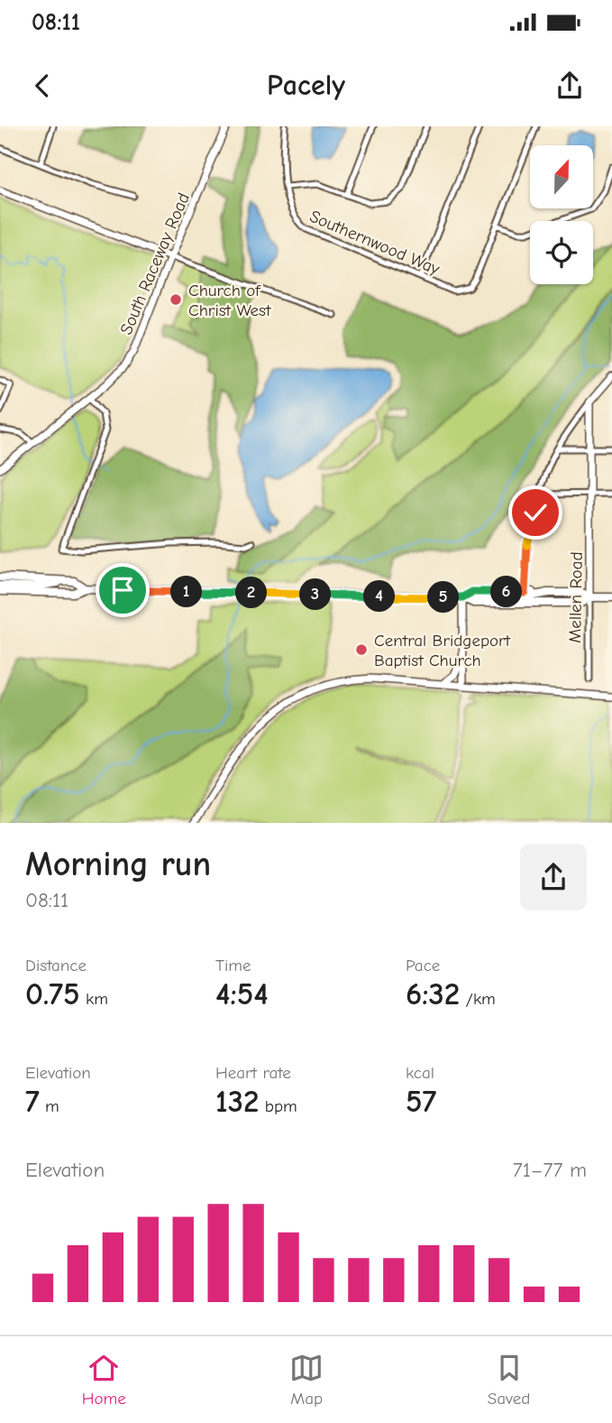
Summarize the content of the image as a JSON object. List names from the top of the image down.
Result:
{
  "streets": {
    "street": ["Southernwood Way", "South Raceway Road", "Mellen Road"]
  },
  "places": ["Church of Christ West", "Central Bridgeport Baptist Church"],
  "north": "top",
  "page": {
    "status": "08:11",
    "header": "Pacely",
    "pins": [
      "1",
      "6",
      "2",
      "3",
      "4",
      "5"
    ],
    "heading": ["Morning run", "08:11"],
    "stats": [
      ["Distance", "0.75 km"],
      ["Time", "4:54"],
      ["Pace", "6:32 /km"],
      ["Elevation", "7 m"],
      ["Heart rate", "132 bpm"],
      ["kcal", "57"]
    ],
    "chart": ["Elevation", "71–77 m"],
    "tabs": ["Home", "Map", "Saved"]
  }
}
